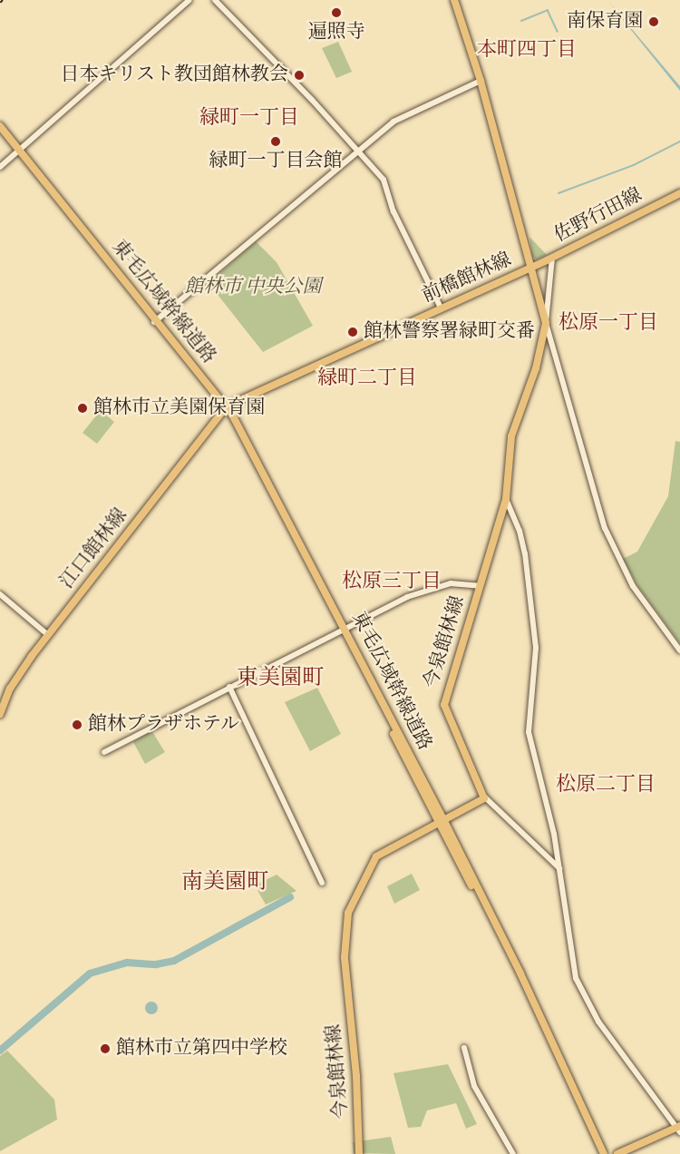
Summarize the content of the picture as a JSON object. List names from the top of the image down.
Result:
{
  "streets": {
    "highway": ["東毛広域幹線道路"],
    "main road": [
      "佐野行田線",
      "前橋館林線",
      "江口館林線",
      "今泉館林線"
    ]
  },
  "crossings": [
    ["佐野行田線", "前橋館林線"],
    ["前橋館林線", "東毛広域幹線道路"],
    ["前橋館林線", "江口館林線"],
    ["東毛広域幹線道路", "江口館林線"],
    ["東毛広域幹線道路", "今泉館林線"]
  ],
  "districts": [
    "本町四丁目",
    "緑町一丁目",
    "松原一丁目",
    "緑町二丁目",
    "松原三丁目",
    "東美園町",
    "松原二丁目",
    "南美園町"
  ],
  "parks": ["館林市 中央公園"],
  "places": [
    "遍照寺",
    "南保育園",
    "日本キリスト教団館林教会",
    "緑町一丁目会館",
    "館林警察署緑町交番",
    "館林市立美園保育園",
    "館林プラザホテル",
    "館林市立第四中学校"
  ]
}
